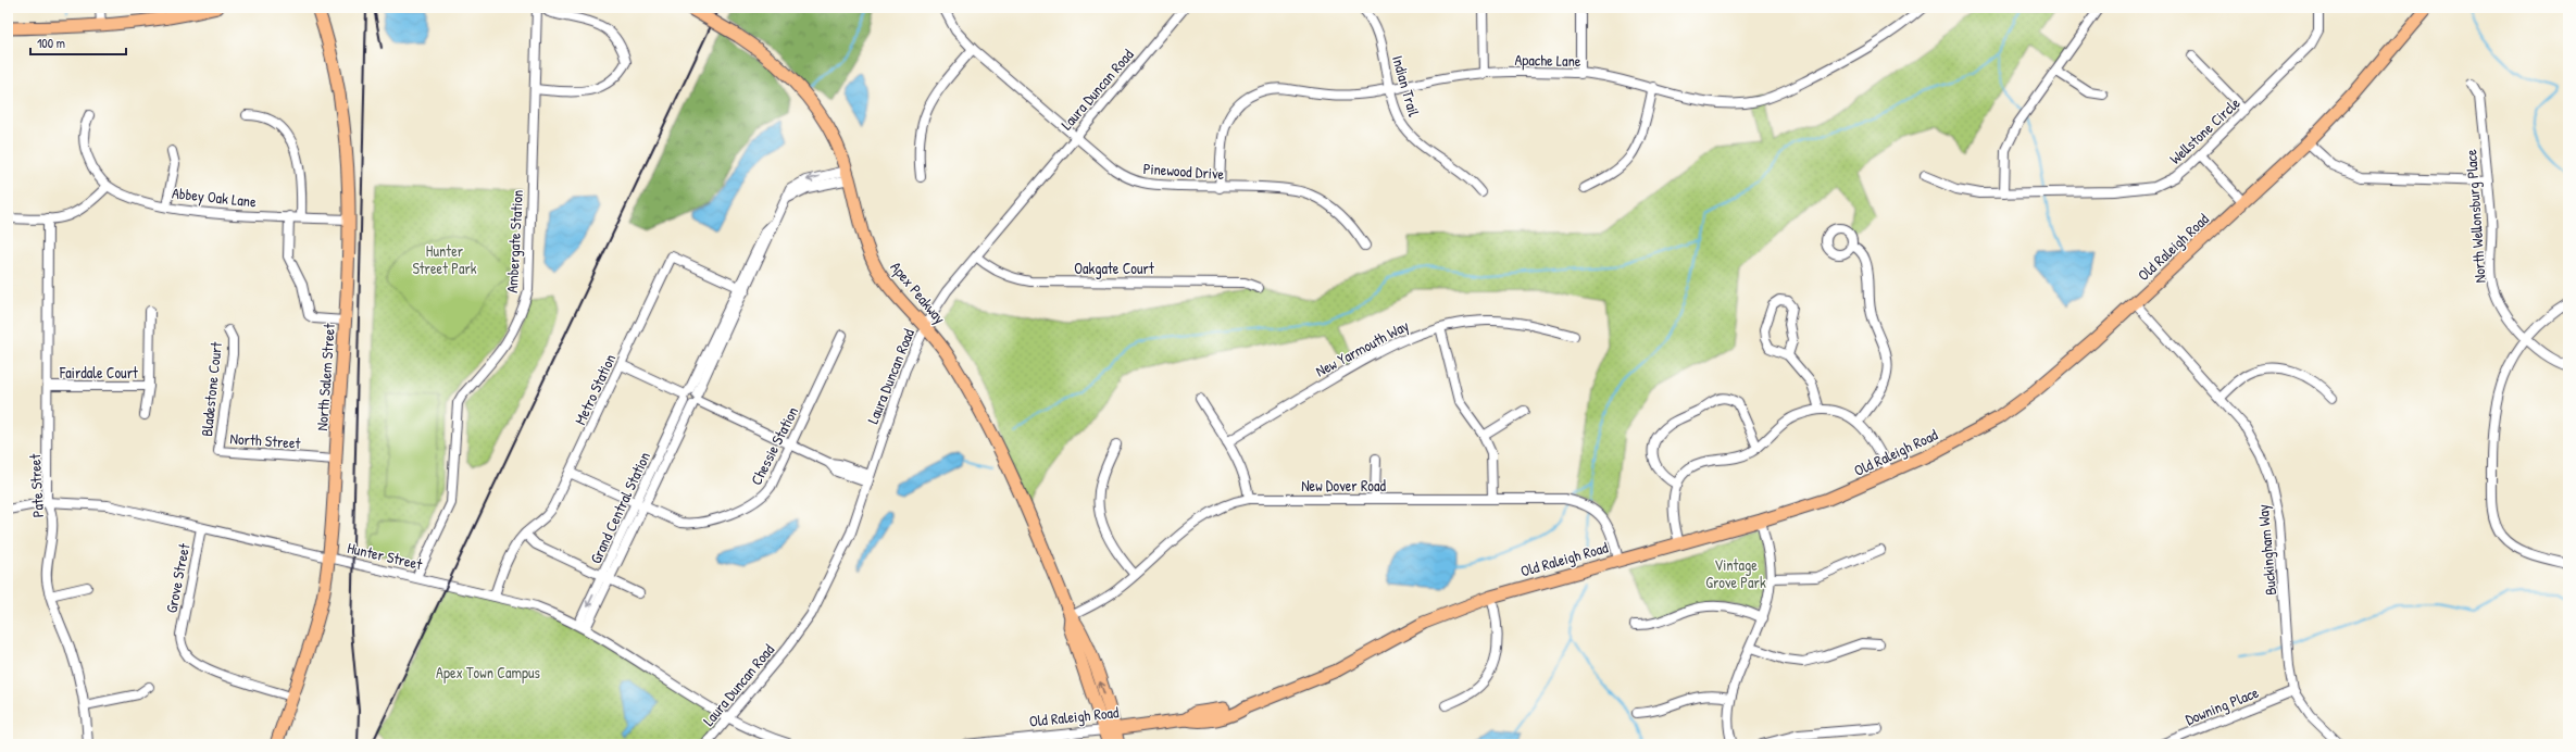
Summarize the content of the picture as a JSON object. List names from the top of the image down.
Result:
{
  "streets": {
    "main road": ["Old Raleigh Road", "Apex Peakway", "North Salem Street"],
    "street": [
      "Apache Lane",
      "Indian Trail",
      "Laura Duncan Road",
      "Wellstone Circle",
      "Pinewood Drive",
      "Abbey Oak Lane",
      "North Wellonsburg Place",
      "Ambergate Station",
      "Oakgate Court",
      "New Yarmouth Way",
      "Fairdale Court",
      "Bladestone Court",
      "Metro Station",
      "North Street",
      "Chessie Station",
      "New Dover Road",
      "Pate Street",
      "Grand Central Station",
      "Buckingham Way",
      "Hunter Street",
      "Grove Street",
      "Downing Place"
    ]
  },
  "crossings": [
    ["Apache Lane", "Indian Trail"],
    ["Apache Lane", "Pinewood Drive"],
    ["Laura Duncan Road", "Pinewood Drive"],
    ["Laura Duncan Road", "Oakgate Court"],
    ["Laura Duncan Road", "Apex Peakway"],
    ["Laura Duncan Road", "Hunter Street"],
    ["Abbey Oak Lane", "North Salem Street"],
    ["Ambergate Station", "Hunter Street"],
    ["Old Raleigh Road", "Apex Peakway"],
    ["Old Raleigh Road", "New Dover Road"],
    ["Old Raleigh Road", "Buckingham Way"],
    ["Apex Peakway", "New Dover Road"],
    ["Apex Peakway", "Grand Central Station"],
    ["Fairdale Court", "Pate Street"],
    ["North Salem Street", "North Street"],
    ["North Salem Street", "Hunter Street"],
    ["North Salem Street", "Grove Street"],
    ["Bladestone Court", "North Street"],
    ["Metro Station", "Chessie Station"],
    ["Metro Station", "Grand Central Station"],
    ["Metro Station", "Hunter Street"],
    ["Chessie Station", "Grand Central Station"],
    ["Pate Street", "Hunter Street"],
    ["Grand Central Station", "Hunter Street"],
    ["Buckingham Way", "Downing Place"],
    ["Hunter Street", "Grove Street"]
  ],
  "parks": ["Hunter Street Park", "Vintage Grove Park", "Apex Town Campus"],
  "scale_bar": "100 m"
}
